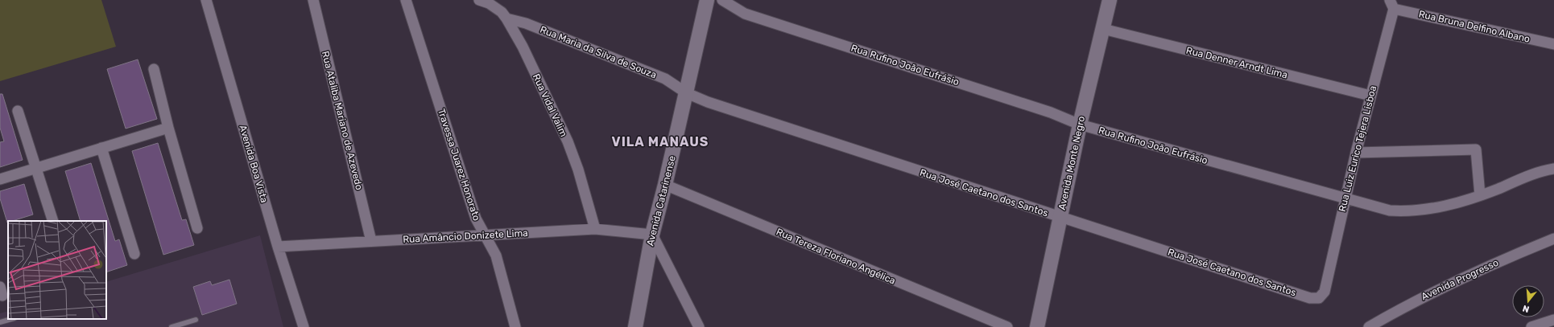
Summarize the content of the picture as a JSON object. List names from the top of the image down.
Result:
{
  "streets": {
    "street": [
      "Rua Bruna Delfino Albano",
      "Rua Maria da Silva de Souza",
      "Rua Denner Arndt Lima",
      "Rua Rufino João Eufrásio",
      "Rua Vidal Valim",
      "Rua Ataliba Mariano de Azevedo",
      "Rua Luiz Eurico Tejera Lisboa",
      "Avenida Monte Negro",
      "Avenida Boa Vista",
      "Travessa Juarez Honorato",
      "Rua José Caetano dos Santos",
      "Avenida Catarinense",
      "Rua Amâncio Donizete Lima",
      "Rua Tereza Floriano Angélica",
      "Avenida Progresso"
    ]
  },
  "crossings": [
    ["Rua Bruna Delfino Albano", "Rua Luiz Eurico Tejera Lisboa"],
    ["Rua Maria da Silva de Souza", "Rua Vidal Valim"],
    ["Rua Maria da Silva de Souza", "Rua José Caetano dos Santos"],
    ["Rua Maria da Silva de Souza", "Avenida Catarinense"],
    ["Rua Denner Arndt Lima", "Rua Luiz Eurico Tejera Lisboa"],
    ["Rua Denner Arndt Lima", "Avenida Monte Negro"],
    ["Rua Rufino João Eufrásio", "Rua Luiz Eurico Tejera Lisboa"],
    ["Rua Rufino João Eufrásio", "Avenida Monte Negro"],
    ["Rua Vidal Valim", "Rua Amâncio Donizete Lima"],
    ["Rua Ataliba Mariano de Azevedo", "Rua Amâncio Donizete Lima"],
    ["Rua Luiz Eurico Tejera Lisboa", "Rua José Caetano dos Santos"],
    ["Avenida Monte Negro", "Rua José Caetano dos Santos"],
    ["Avenida Boa Vista", "Rua Amâncio Donizete Lima"],
    ["Travessa Juarez Honorato", "Rua Amâncio Donizete Lima"],
    ["Rua José Caetano dos Santos", "Avenida Catarinense"],
    ["Avenida Catarinense", "Rua Amâncio Donizete Lima"],
    ["Avenida Catarinense", "Rua Tereza Floriano Angélica"]
  ],
  "districts": ["VILA MANAUS"],
  "north": "bottom"
}
